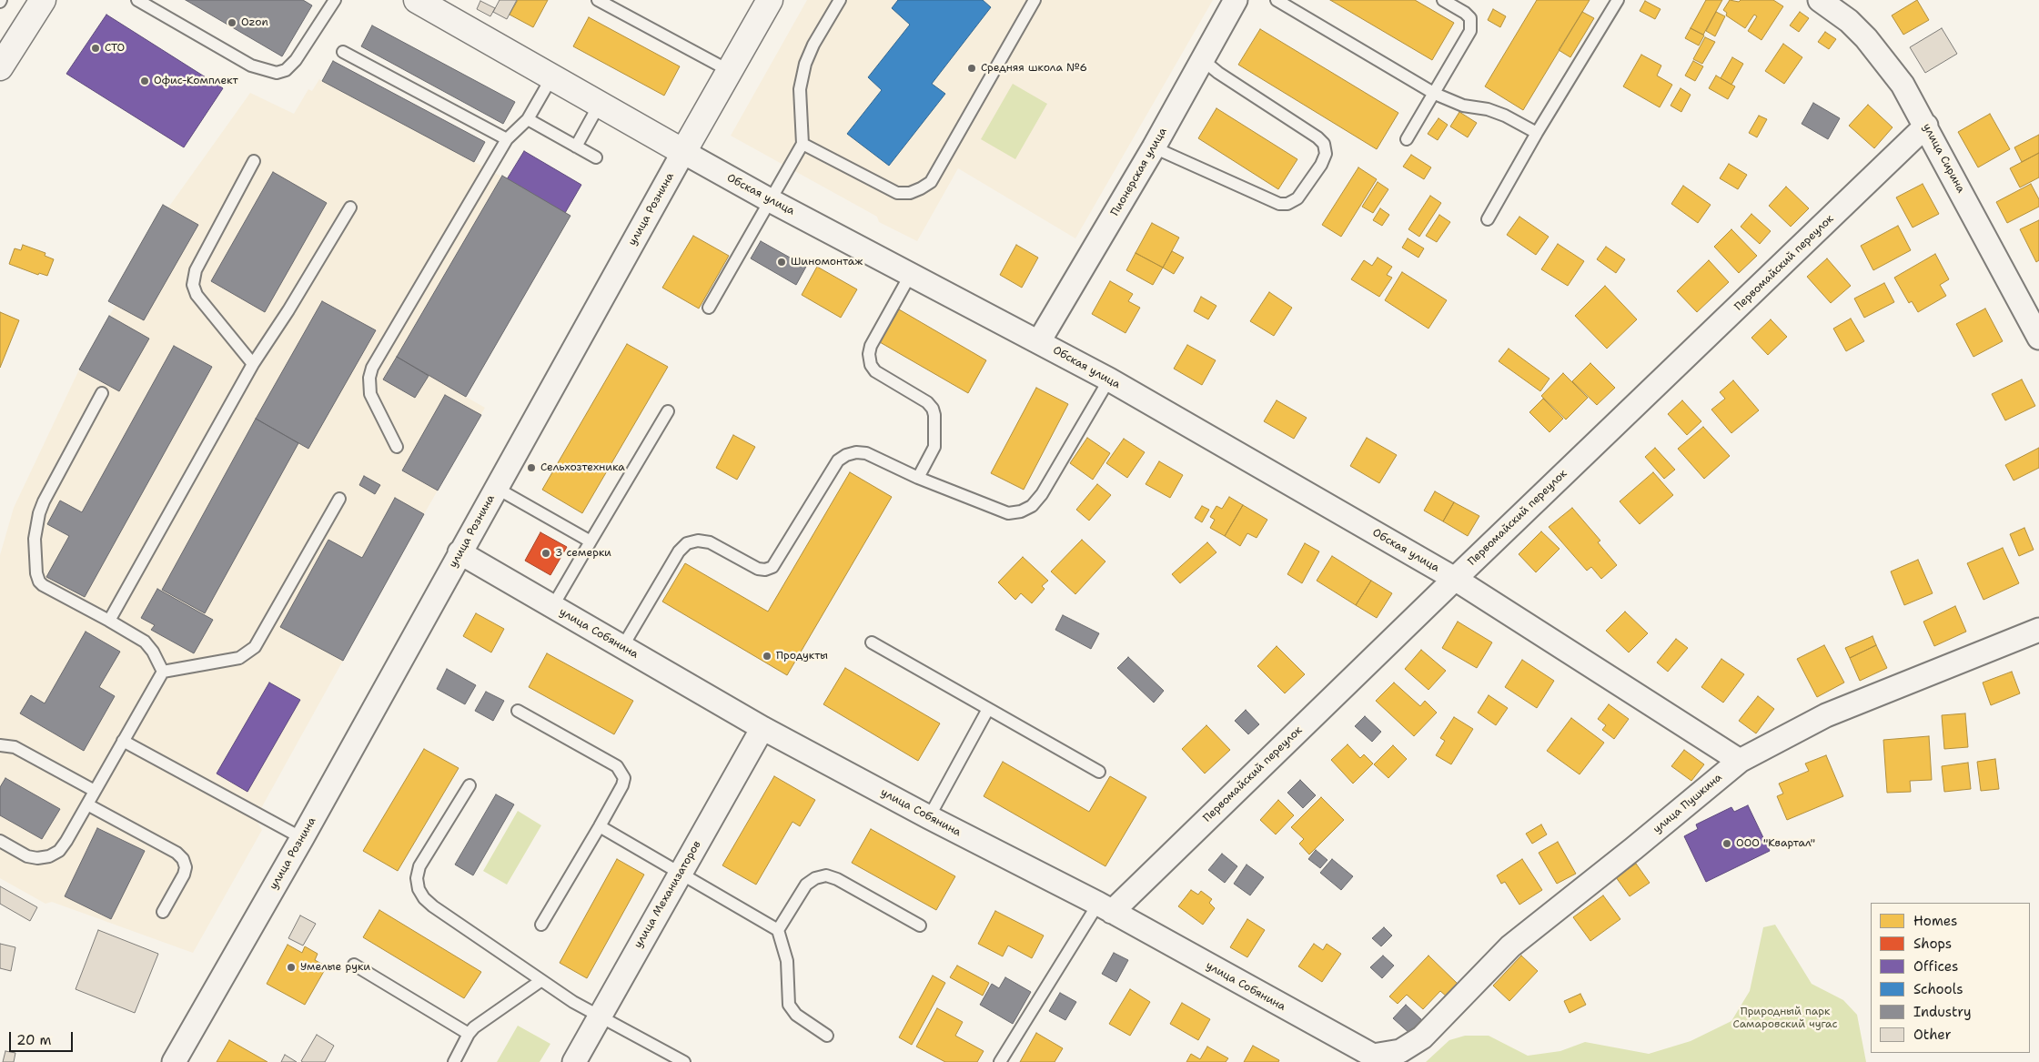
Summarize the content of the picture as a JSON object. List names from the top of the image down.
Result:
{
  "streets": {
    "main road": ["Обская улица", "улица Рознина"],
    "street": [
      "улица Сирина",
      "Пионерская улица",
      "Первомайский переулок",
      "улица Собянина",
      "улица Пушкина",
      "улица Механизаторов"
    ]
  },
  "crossings": [
    ["улица Сирина", "Первомайский переулок"],
    ["Пионерская улица", "Обская улица"],
    ["Обская улица", "улица Рознина"],
    ["Обская улица", "Первомайский переулок"],
    ["Обская улица", "улица Пушкина"],
    ["улица Рознина", "улица Собянина"],
    ["Первомайский переулок", "улица Собянина"],
    ["улица Собянина", "улица Пушкина"],
    ["улица Собянина", "улица Механизаторов"]
  ],
  "parks": ["Природный парк Самаровский чугас"],
  "places": [
    "Ozon",
    "СТО",
    "Средняя школа №6",
    "Офис-Комплект",
    "Шиномонтаж",
    "Сельхозтехника",
    "3 семерки",
    "Продукты",
    "ООО \"Квартал\"",
    "Умелые руки"
  ],
  "legend": [
    "Homes",
    "Shops",
    "Offices",
    "Schools",
    "Industry",
    "Other"
  ],
  "scale_bar": "20 m"
}
